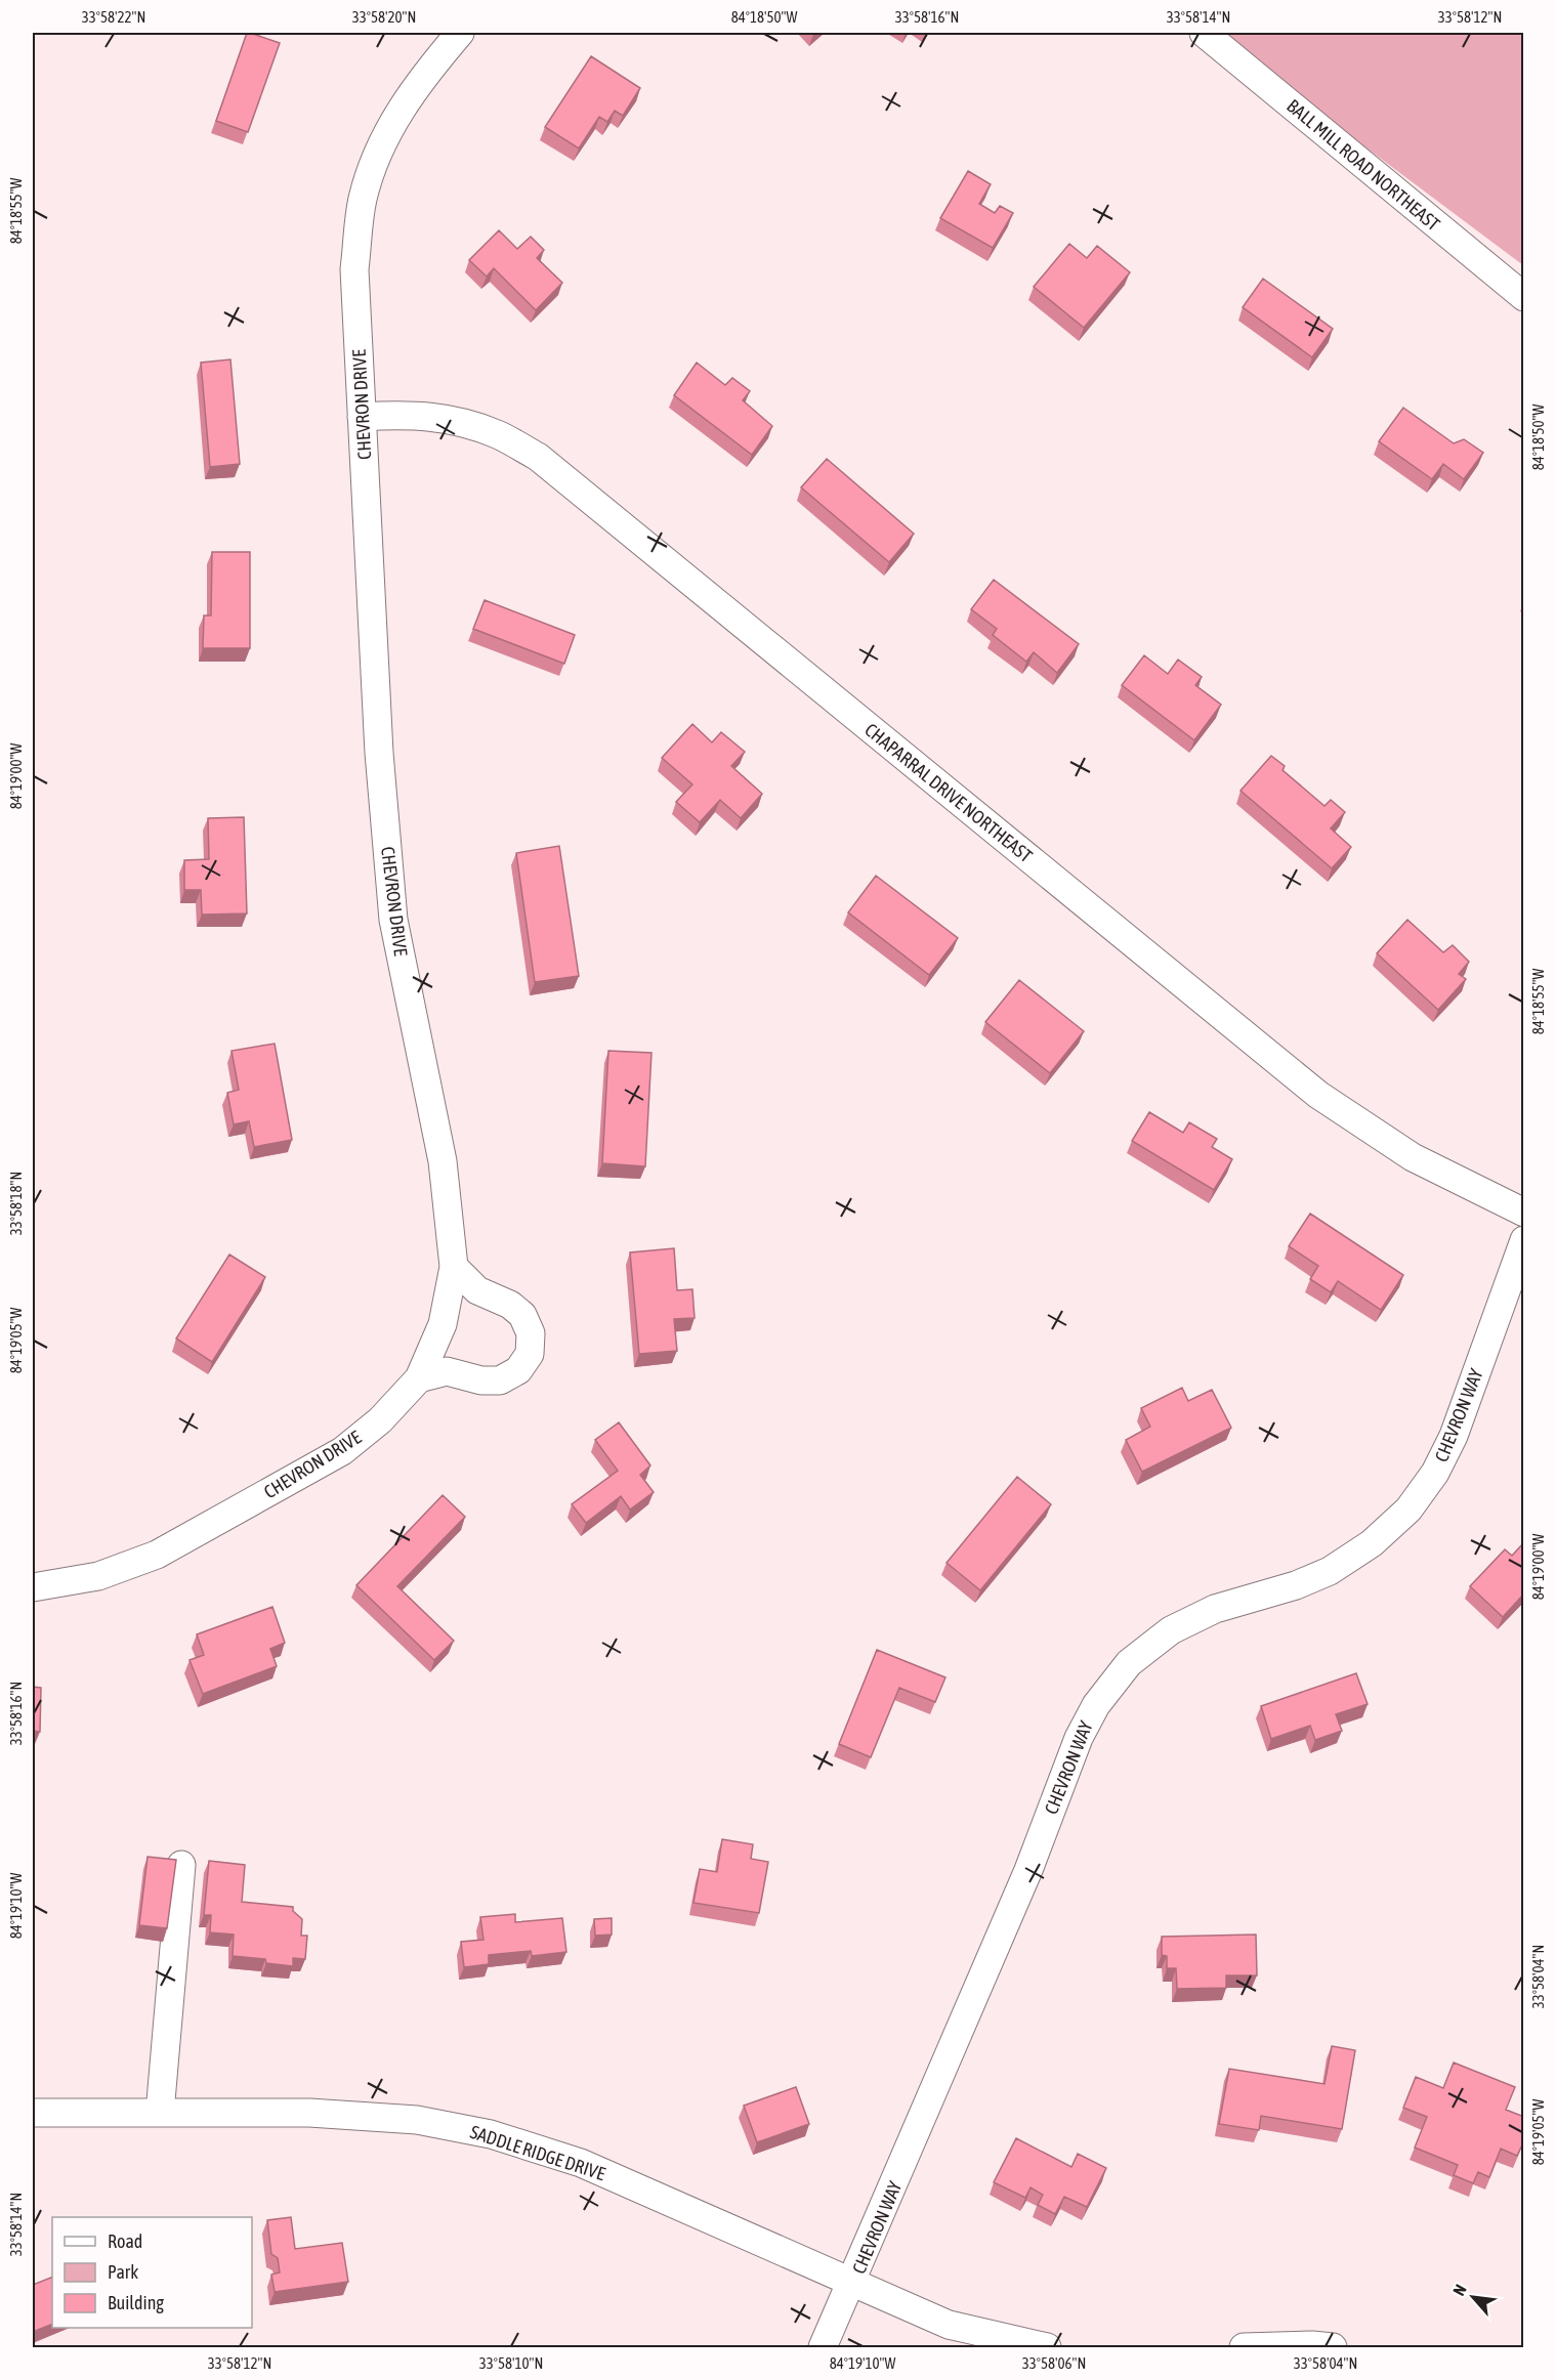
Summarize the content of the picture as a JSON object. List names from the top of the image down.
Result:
{
  "streets": {
    "street": [
      "BALL MILL ROAD NORTHEAST",
      "CHEVRON DRIVE",
      "CHAPARRAL DRIVE NORTHEAST",
      "CHEVRON WAY",
      "SADDLE RIDGE DRIVE"
    ]
  },
  "crossings": [
    ["CHEVRON DRIVE", "CHAPARRAL DRIVE NORTHEAST"],
    ["CHEVRON WAY", "SADDLE RIDGE DRIVE"]
  ],
  "legend": ["Road", "Park", "Building"],
  "north": "top left",
  "coordinates": [
    "33°58'22\"N",
    "33°58'20\"N",
    "84°18'50\"W",
    "33°58'16\"N",
    "33°58'14\"N",
    "33°58'12\"N",
    "84°18'55\"W",
    "84°19'00\"W",
    "33°58'18\"N",
    "84°19'05\"W",
    "84°19'10\"W",
    "33°58'04\"N",
    "33°58'10\"N",
    "33°58'06\"N"
  ]
}
